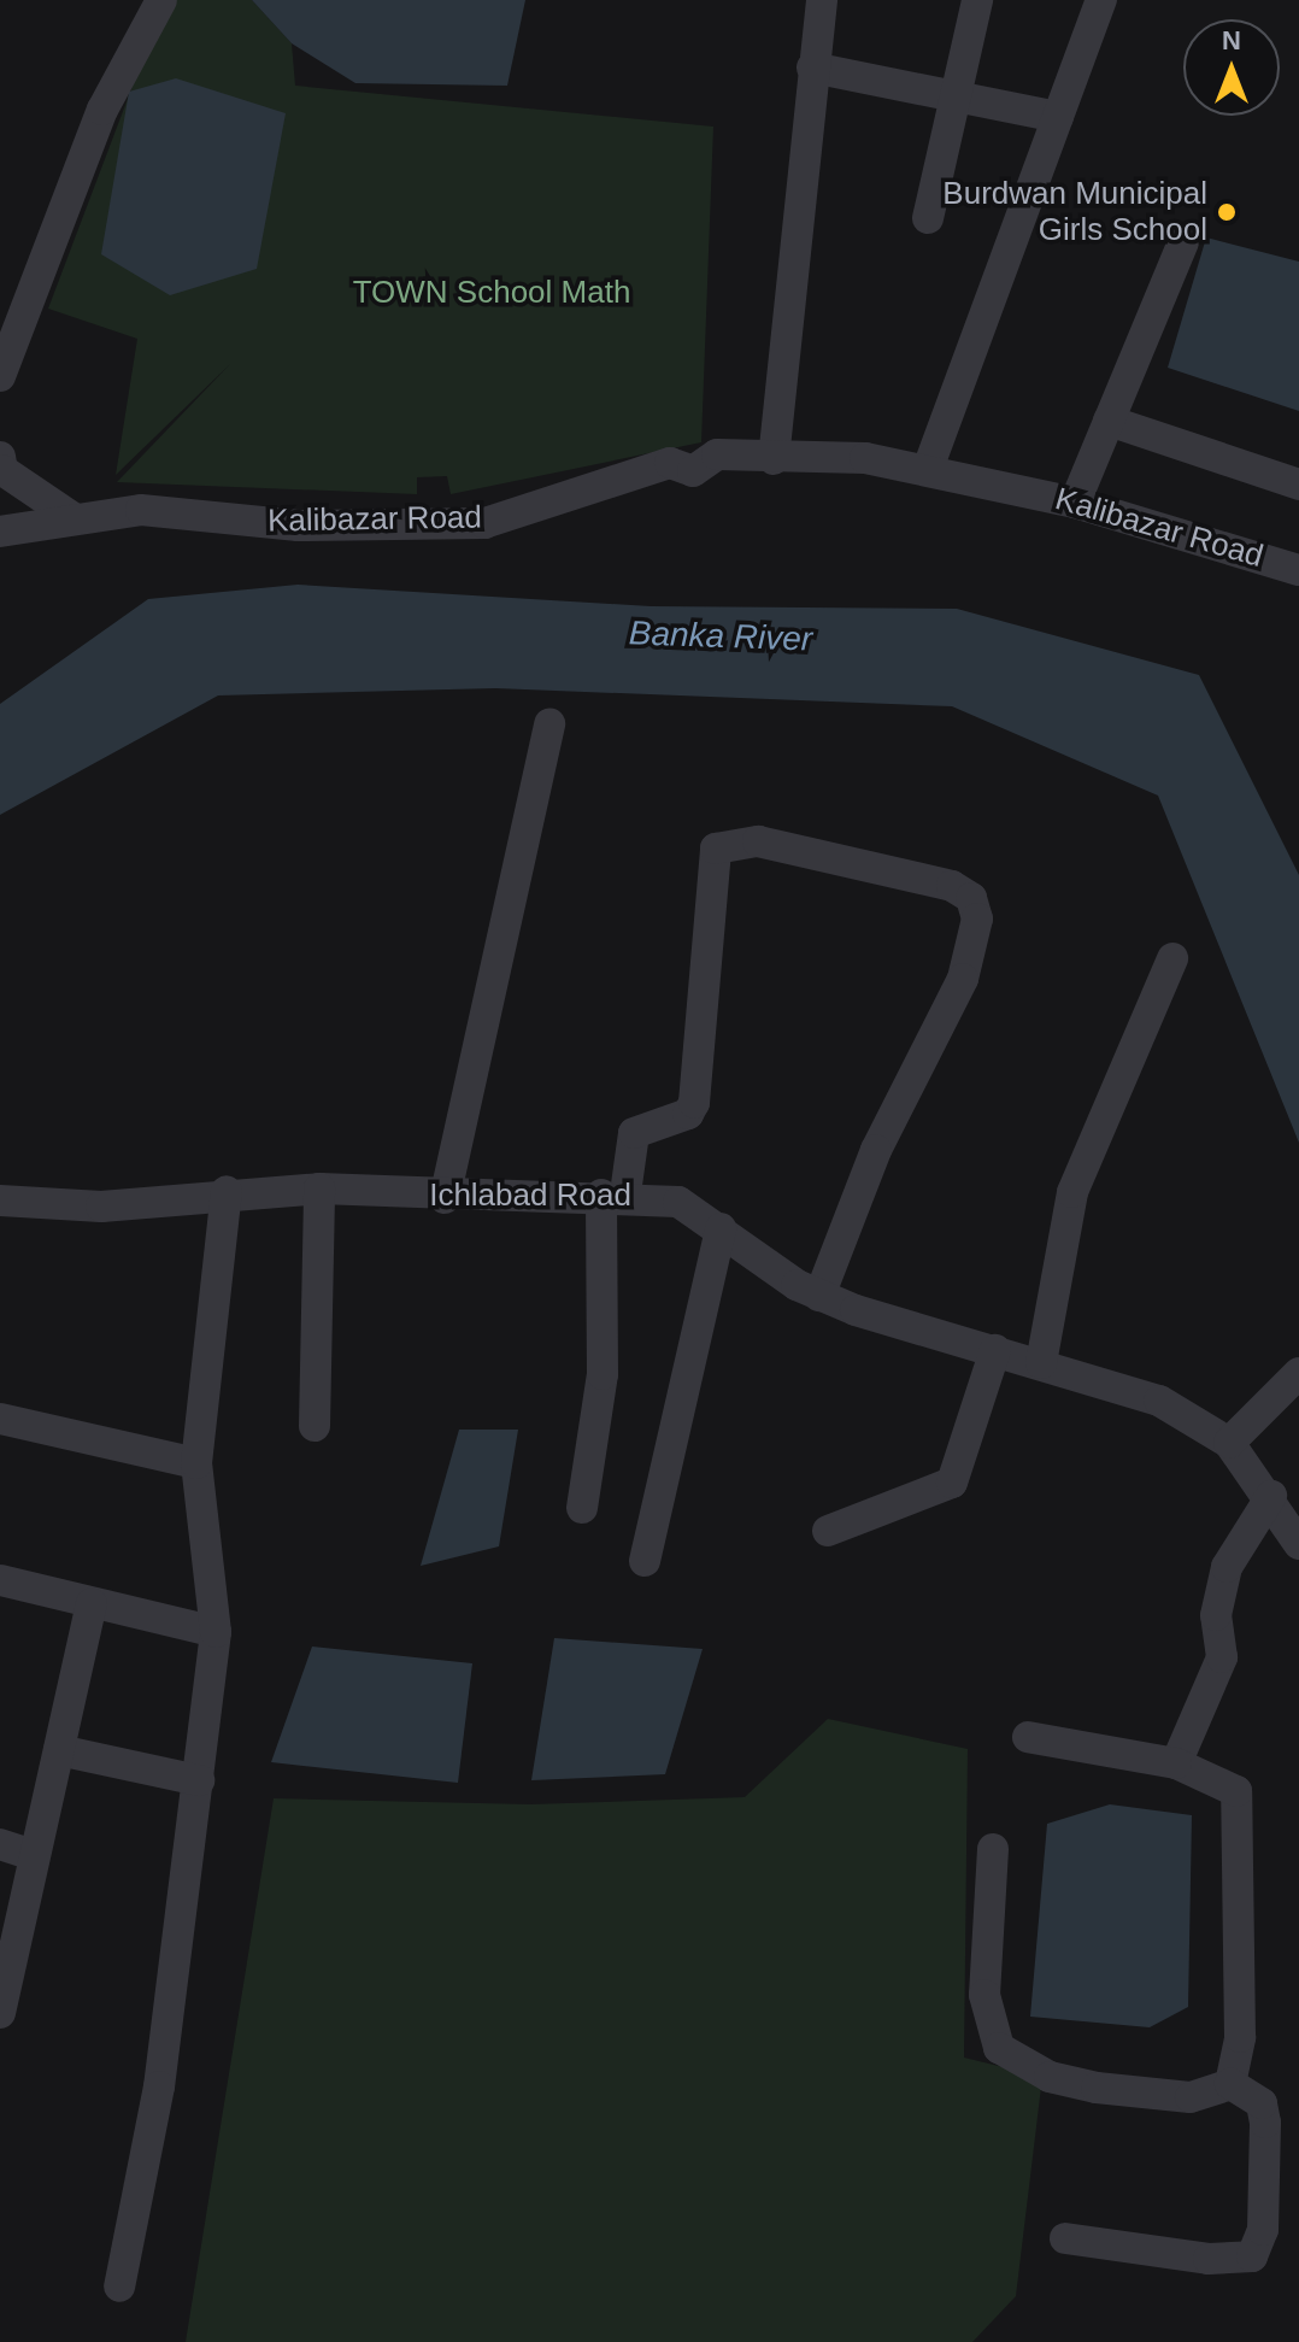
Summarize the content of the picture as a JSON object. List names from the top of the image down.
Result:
{
  "streets": {
    "street": ["Kalibazar Road", "Ichlabad Road"]
  },
  "water": ["Banka River"],
  "parks": ["TOWN School Math"],
  "places": ["Burdwan Municipal Girls School"],
  "north": "top"
}
